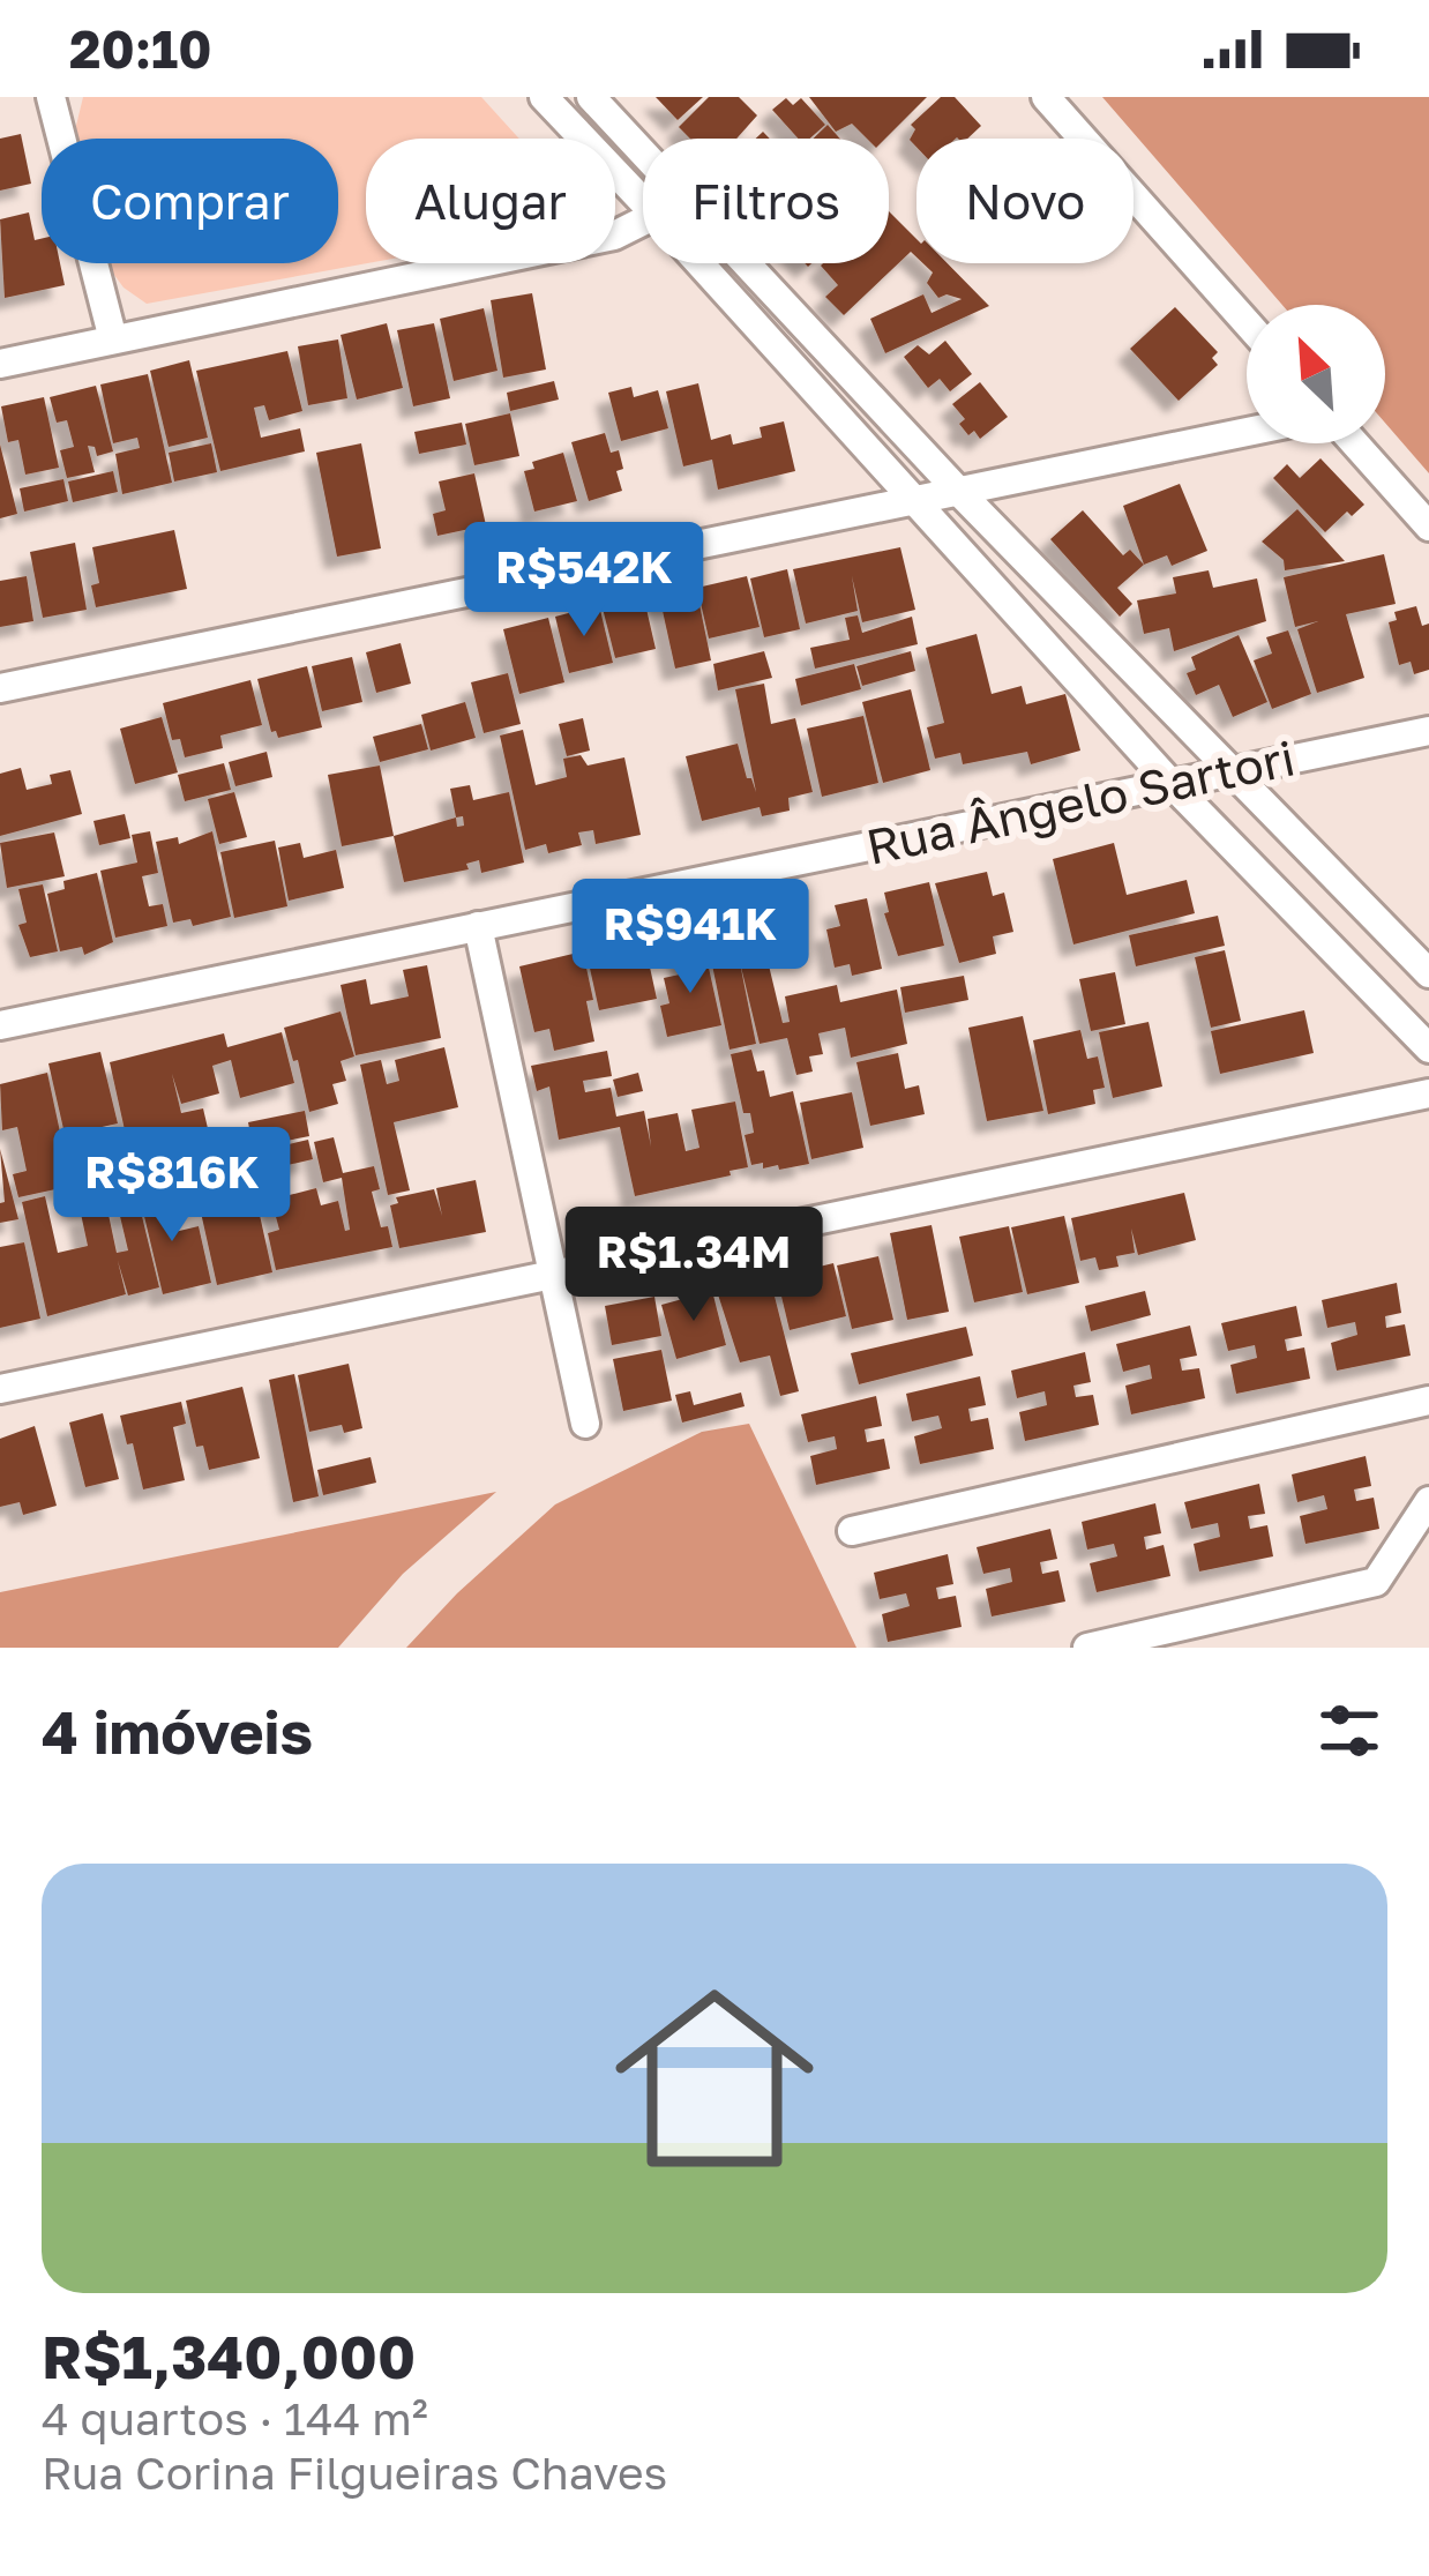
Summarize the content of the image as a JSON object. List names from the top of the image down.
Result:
{
  "streets": {
    "street": ["Rua Ângelo Sartori"]
  },
  "north": "top left",
  "page": {
    "status": "20:10",
    "chip": [
      "Comprar",
      "Alugar",
      "Filtros",
      "Novo"
    ],
    "price": [
      "R$542K",
      "R$941K",
      "R$816K",
      "R$1.34M"
    ],
    "heading": "4 imóveis",
    "list": [
      {
        "name": "R$1,340,000",
        "note": "4 quartos · 144 m² · Rua Corina Filgueiras Chaves"
      }
    ]
  }
}
